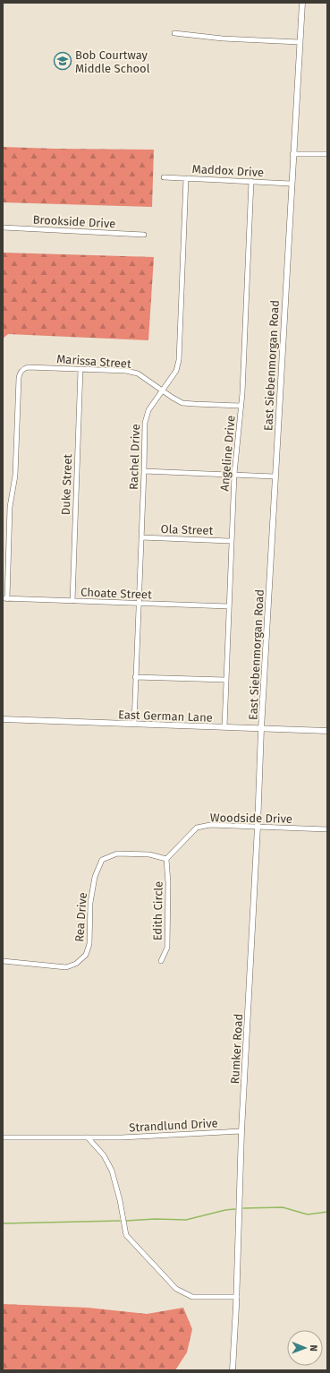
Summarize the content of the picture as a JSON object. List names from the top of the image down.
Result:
{
  "streets": {
    "street": [
      "Maddox Drive",
      "Brookside Drive",
      "Marissa Street",
      "East Siebenmorgan Road",
      "Angeline Drive",
      "Rachel Drive",
      "Duke Street",
      "Ola Street",
      "Choate Street",
      "East German Lane",
      "Woodside Drive",
      "Edith Circle",
      "Rea Drive",
      "Rumker Road",
      "Strandlund Drive"
    ]
  },
  "crossings": [
    ["Maddox Drive", "East Siebenmorgan Road"],
    ["Maddox Drive", "Angeline Drive"],
    ["Maddox Drive", "Rachel Drive"],
    ["Marissa Street", "Angeline Drive"],
    ["Marissa Street", "Rachel Drive"],
    ["Marissa Street", "Duke Street"],
    ["Marissa Street", "Choate Street"],
    ["East Siebenmorgan Road", "East German Lane"],
    ["East Siebenmorgan Road", "Rumker Road"],
    ["Angeline Drive", "Ola Street"],
    ["Angeline Drive", "Choate Street"],
    ["Angeline Drive", "East German Lane"],
    ["Rachel Drive", "Ola Street"],
    ["Rachel Drive", "Choate Street"],
    ["Rachel Drive", "East German Lane"],
    ["Duke Street", "Choate Street"],
    ["East German Lane", "Rumker Road"],
    ["Woodside Drive", "Edith Circle"],
    ["Woodside Drive", "Rea Drive"],
    ["Woodside Drive", "Rumker Road"],
    ["Edith Circle", "Rea Drive"],
    ["Rumker Road", "Strandlund Drive"]
  ],
  "places": {
    "school or university": ["Bob Courtway Middle School"]
  },
  "north": "right"
}
